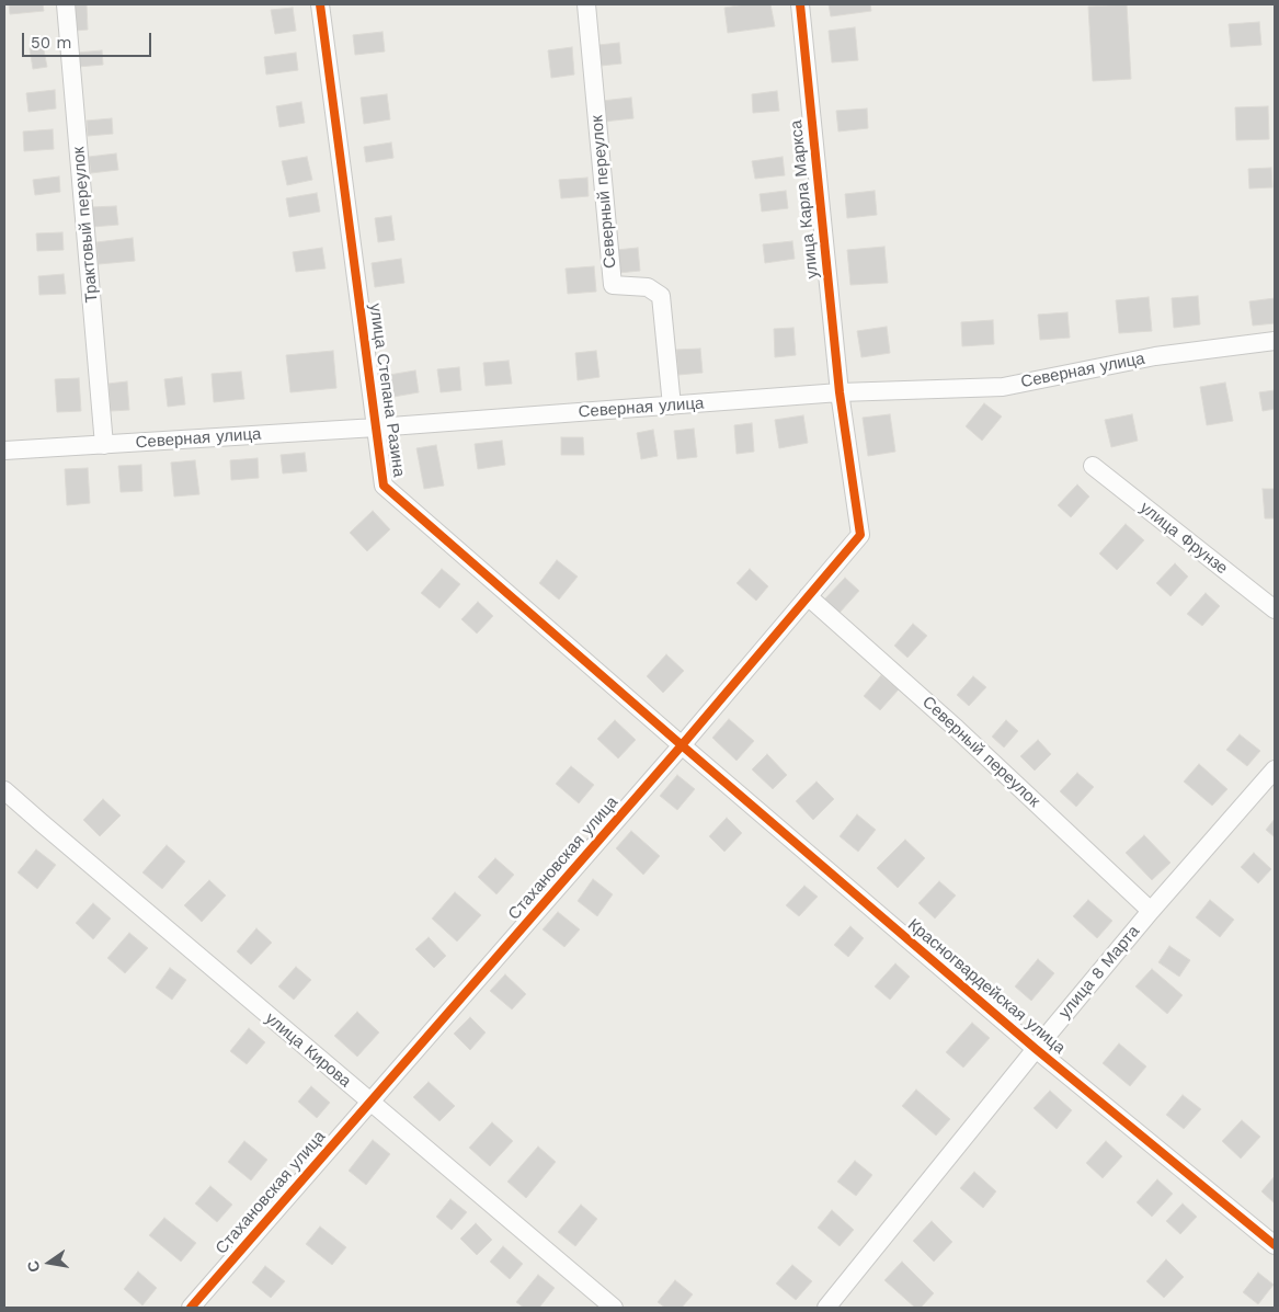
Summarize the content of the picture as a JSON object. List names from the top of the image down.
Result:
{
  "streets": {
    "street": [
      "Северный переулок",
      "улица Карла Маркса",
      "Трактовый переулок",
      "Северная улица",
      "улица Степана Разина",
      "улица Фрунзе",
      "Стахановская улица",
      "улица 8 Марта",
      "Красногвардейская улица",
      "улица Кирова"
    ]
  },
  "crossings": [
    ["Северный переулок", "Северная улица"],
    ["Северный переулок", "Стахановская улица"],
    ["Северный переулок", "улица 8 Марта"],
    ["улица Карла Маркса", "Северная улица"],
    ["улица Карла Маркса", "Стахановская улица"],
    ["Трактовый переулок", "Северная улица"],
    ["Северная улица", "улица Степана Разина"],
    ["Северная улица", "Стахановская улица"],
    ["улица Степана Разина", "Стахановская улица"],
    ["улица Степана Разина", "Красногвардейская улица"],
    ["Стахановская улица", "Красногвардейская улица"],
    ["Стахановская улица", "улица Кирова"],
    ["улица 8 Марта", "Красногвардейская улица"]
  ],
  "scale_bar": "50 m",
  "north": "left"
}
